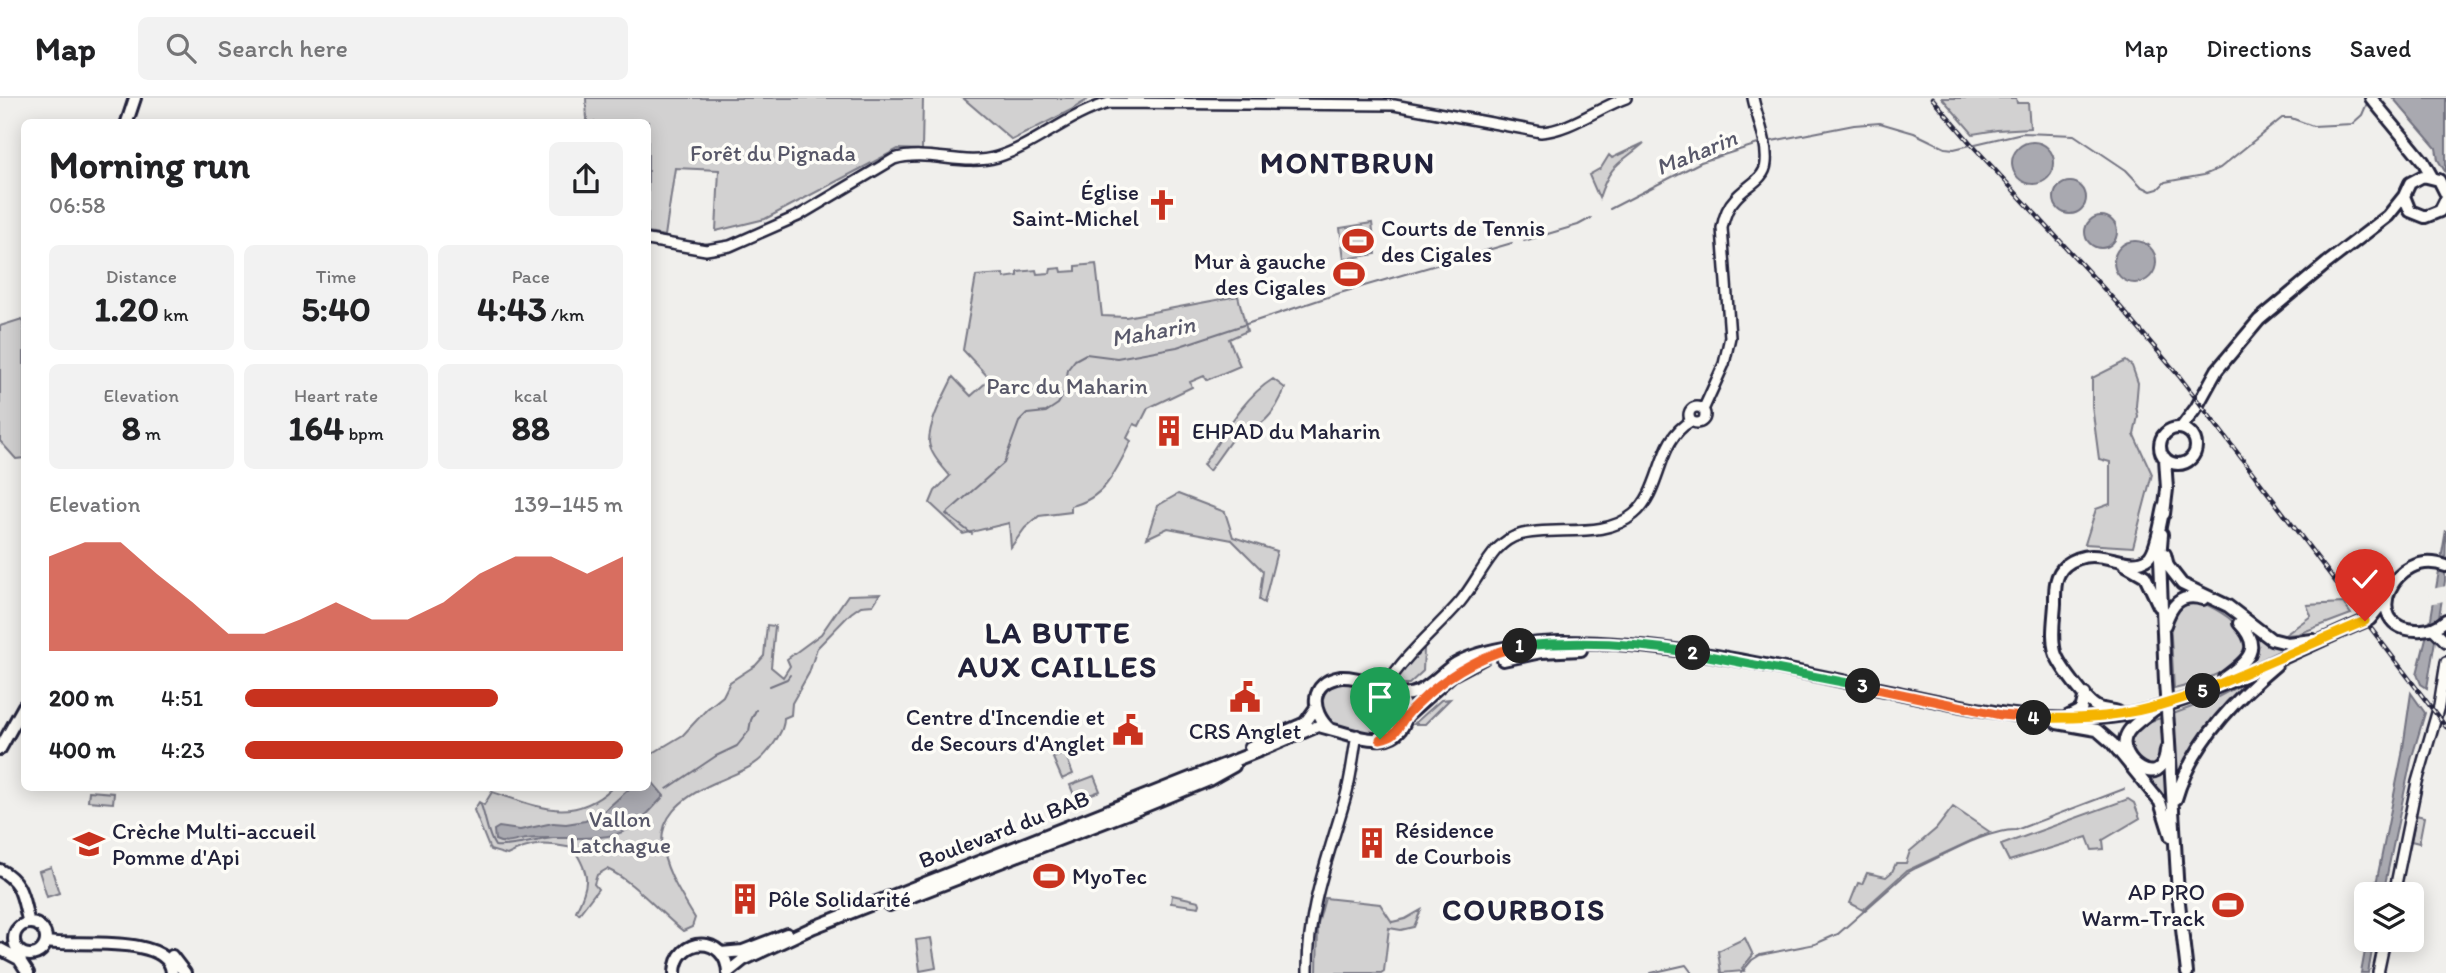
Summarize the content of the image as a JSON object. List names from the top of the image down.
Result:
{
  "streets": {
    "main road": ["Boulevard du BAB"]
  },
  "districts": ["MONTBRUN", "LA BUTTE AUX CAILLES", "COURBOIS"],
  "water": ["Maharin"],
  "parks": ["Forêt du Pignada", "Parc du Maharin", "Vallon Latchague"],
  "places": {
    "church": ["Église Saint-Michel"],
    "sports": [
      "Courts de Tennis des Cigales",
      "Mur à gauche des Cigales",
      "MyoTec",
      "AP PRO Warm-Track"
    ],
    "building": ["EHPAD du Maharin", "Résidence de Courbois", "Pôle Solidarité"],
    "public building": ["CRS Anglet", "Centre d'Incendie et de Secours d'Anglet"],
    "school or university": ["Crèche Multi-accueil Pomme d'Api"]
  },
  "page": {
    "header": "Map",
    "search": "Search here",
    "nav": ["Map", "Directions", "Saved"],
    "heading": ["Morning run", "06:58"],
    "stats": [
      ["Distance", "1.20 km"],
      ["Time", "5:40"],
      ["Pace", "4:43 /km"],
      ["Elevation", "8 m"],
      ["Heart rate", "164 bpm"],
      ["kcal", "88"]
    ],
    "chart": ["Elevation", "139–145 m"],
    "pins": [
      "1",
      "2",
      "3",
      "5",
      "4"
    ],
    "list": [
      {
        "name": "200 m",
        "note": "4:51"
      },
      {
        "name": "400 m",
        "note": "4:23"
      }
    ]
  }
}
